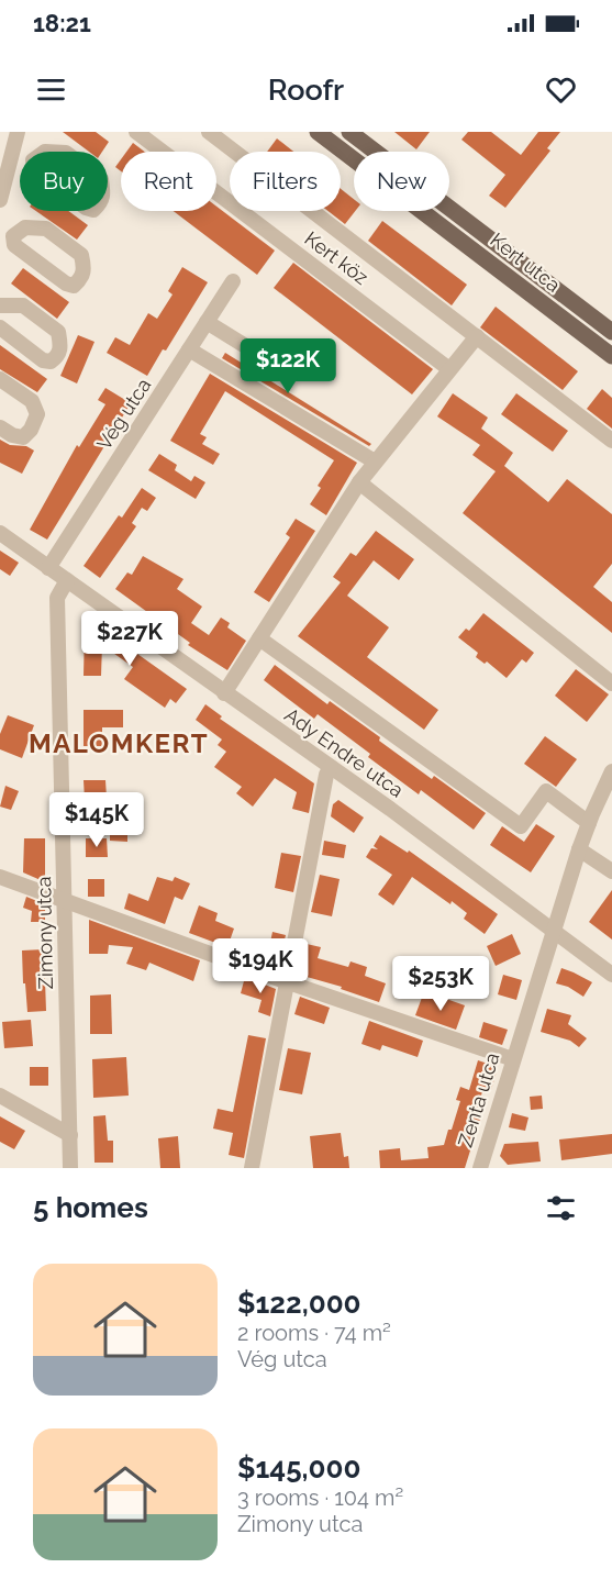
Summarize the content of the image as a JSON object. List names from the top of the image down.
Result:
{
  "streets": {
    "main road": ["Kert utca"],
    "street": [
      "Kert köz",
      "Vég utca",
      "Ady Endre utca",
      "Zimony utca",
      "Zenta utca"
    ]
  },
  "crossings": [
    ["Vég utca", "Ady Endre utca"],
    ["Ady Endre utca", "Zimony utca"],
    ["Ady Endre utca", "Zenta utca"]
  ],
  "districts": ["MALOMKERT"],
  "page": {
    "status": "18:21",
    "header": "Roofr",
    "chip": [
      "Buy",
      "Rent",
      "Filters",
      "New"
    ],
    "price": [
      "$122K",
      "$227K",
      "$145K",
      "$194K",
      "$253K"
    ],
    "heading": "5 homes",
    "list": [
      {
        "name": "$122,000",
        "note": "2 rooms · 74 m² · Vég utca"
      },
      {
        "name": "$145,000",
        "note": "3 rooms · 104 m² · Zimony utca"
      }
    ]
  }
}
